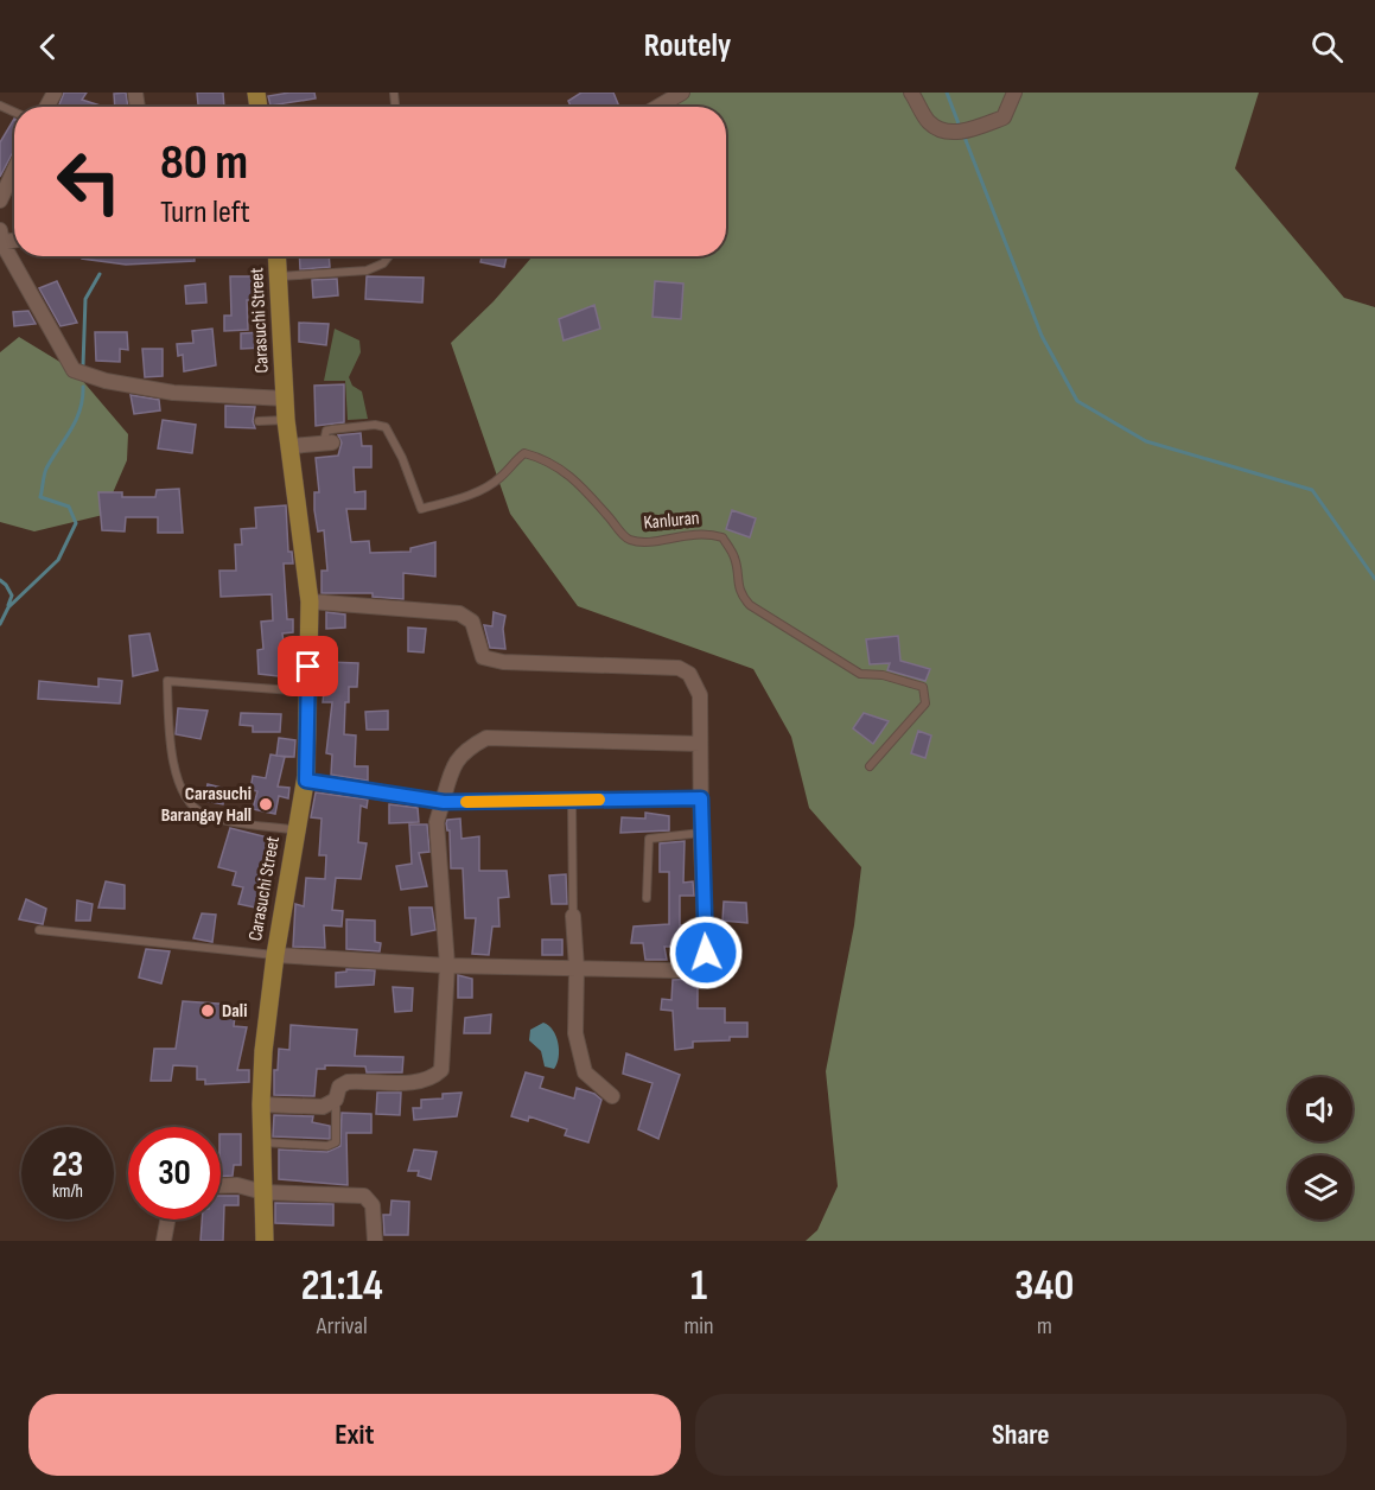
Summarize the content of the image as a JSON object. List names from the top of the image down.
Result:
{
  "streets": {
    "street": ["Carasuchi Street"],
    "lane": ["Kanluran"]
  },
  "places": ["Carasuchi Barangay Hall", "Dali"],
  "page": {
    "header": "Routely",
    "turn": ["80 m", "Turn left"],
    "speed": "23 km/h",
    "limit": "30",
    "eta": [
      "21:14",
      "Arrival",
      "1",
      "min",
      "340",
      "m"
    ],
    "buttons": ["Exit", "Share"]
  }
}
